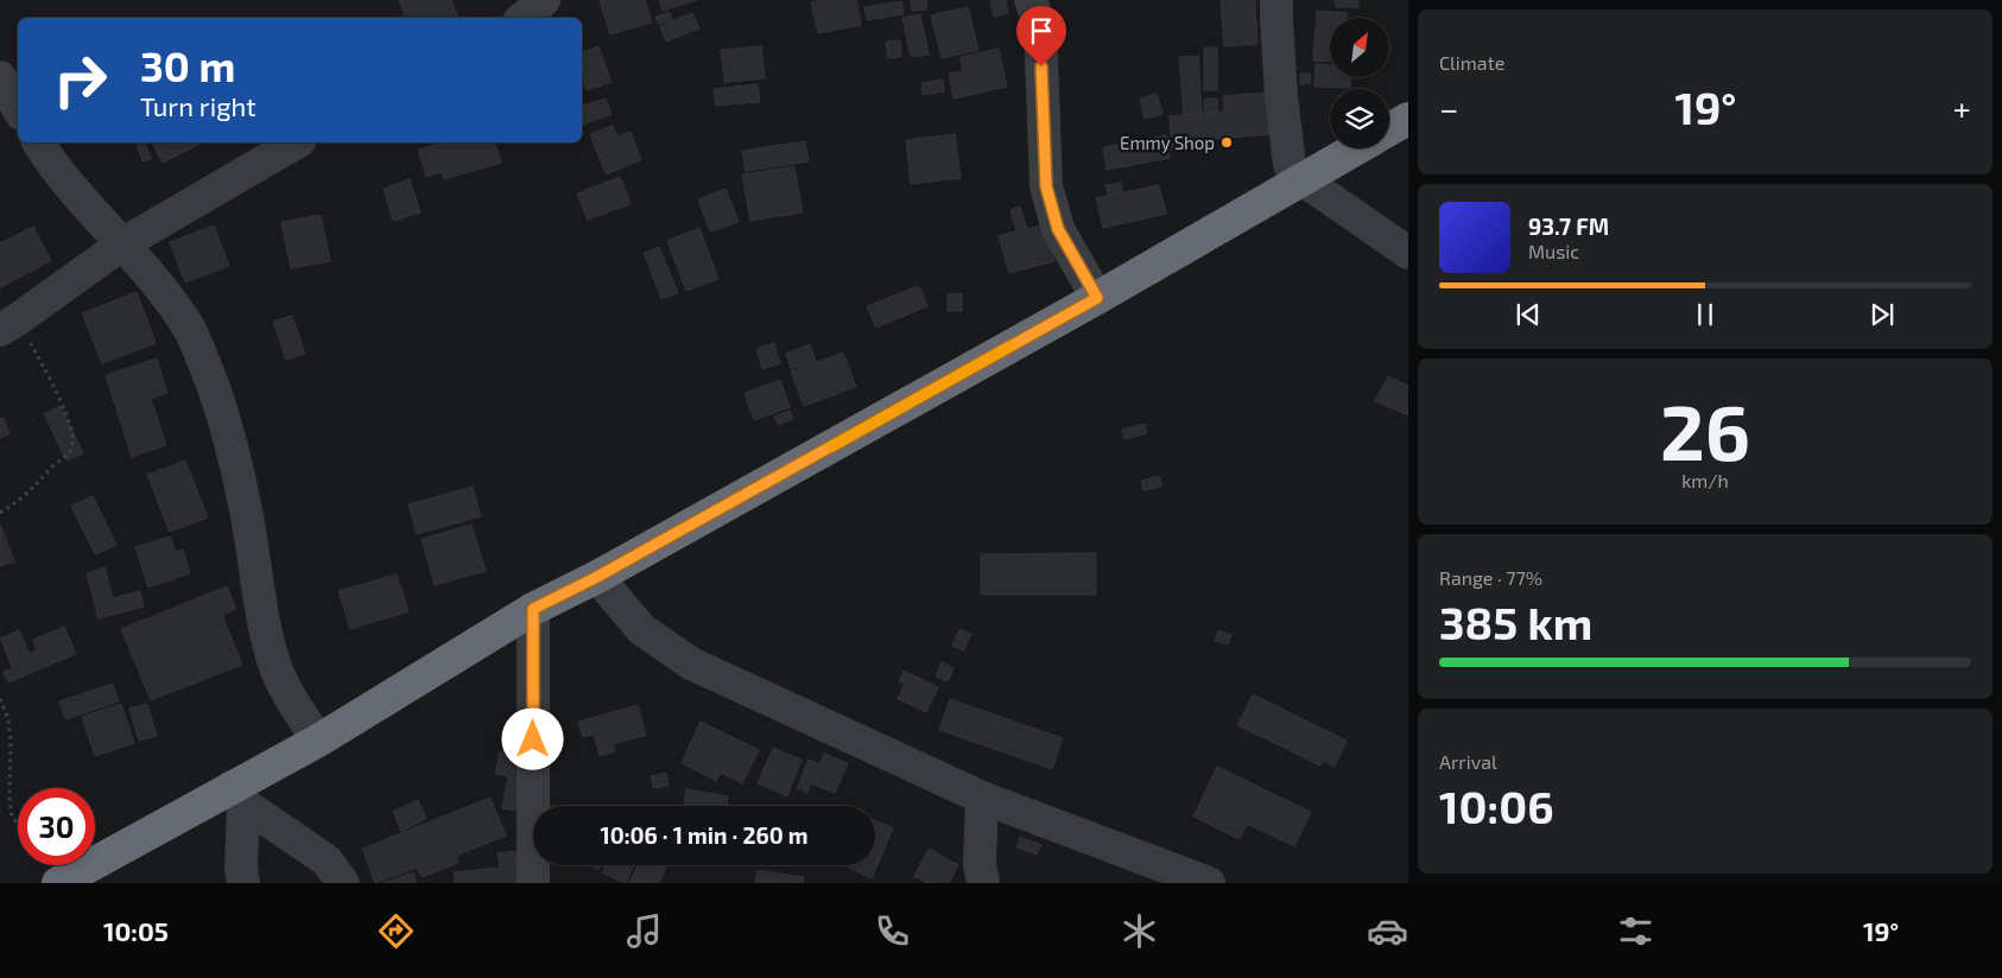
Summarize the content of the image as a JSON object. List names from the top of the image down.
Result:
{
  "places": ["Emmy Shop"],
  "north": "top right",
  "page": {
    "tile": [
      "Climate",
      ["26", "km/h"],
      ["Range · 77%", "385 km"],
      ["Arrival", "10:06"]
    ],
    "turn": ["30 m", "Turn right"],
    "heat": ["−", "19°", "+"],
    "song": ["93.7 FM", "Music"],
    "limit": "30",
    "trip": "10:06 · 1 min · 260 m",
    "tabs": ["10:05", "19°"]
  }
}
